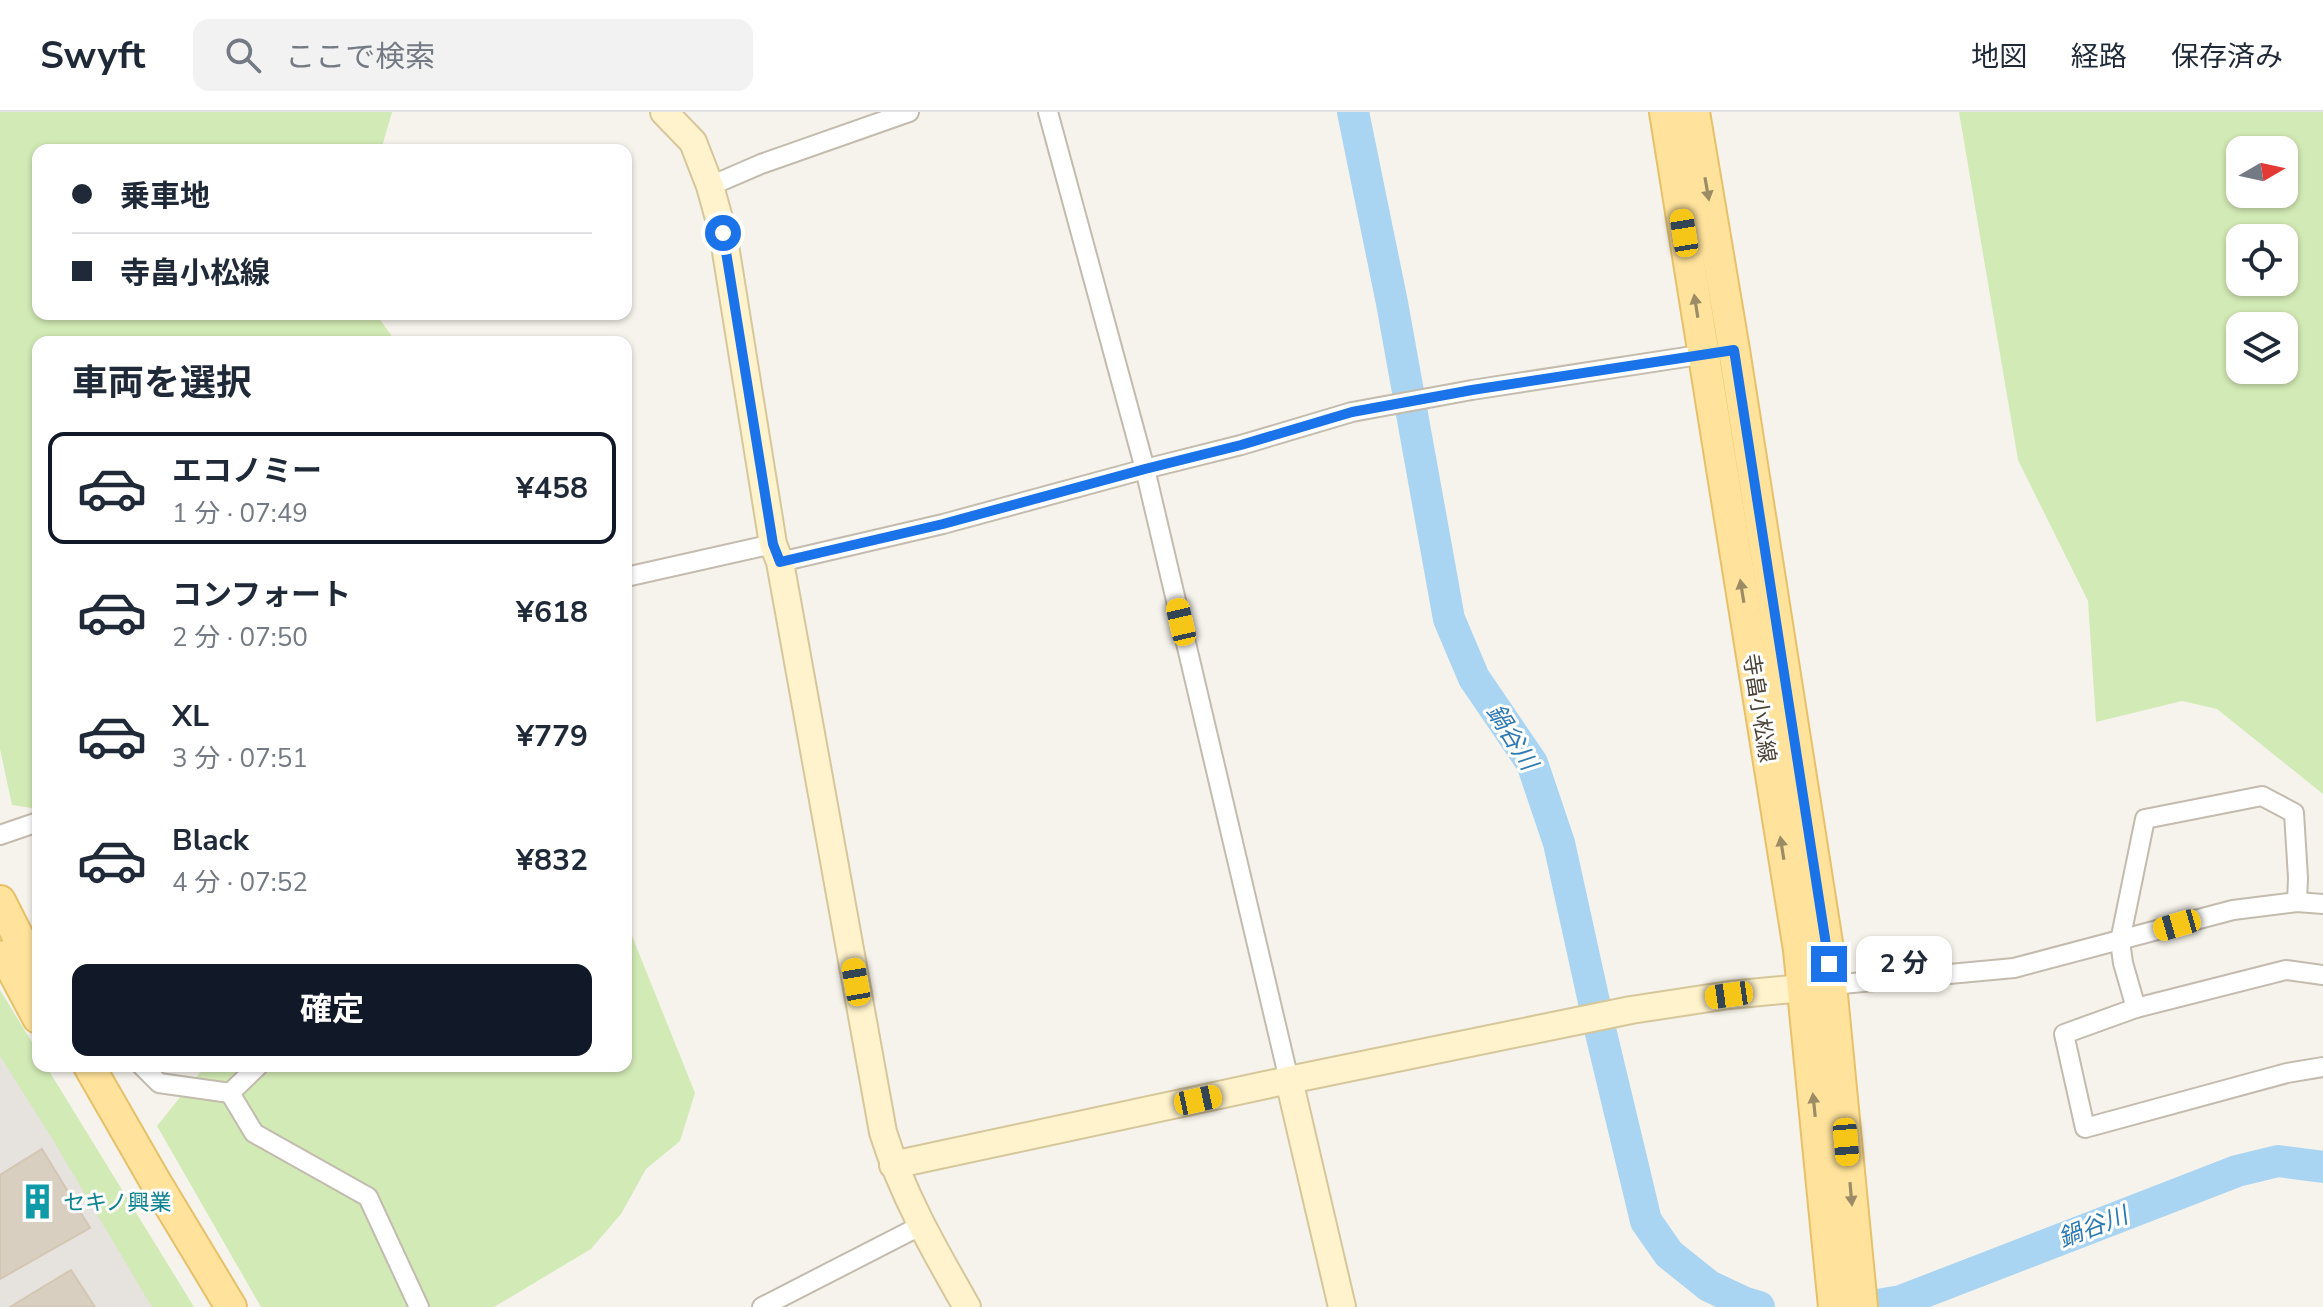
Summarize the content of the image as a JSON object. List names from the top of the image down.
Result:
{
  "streets": {
    "main road": ["寺畠小松線"]
  },
  "water": ["鍋谷川"],
  "places": {
    "building": ["セキノ興業"]
  },
  "north": "right",
  "page": {
    "header": "Swyft",
    "search": "ここで検索",
    "nav": ["地図", "経路", "保存済み"],
    "banner": ["乗車地", "寺畠小松線"],
    "heading": "車両を選択",
    "list": [
      {
        "name": "エコノミー",
        "note": "1 分 · 07:49",
        "value": "¥458"
      },
      {
        "name": "コンフォート",
        "note": "2 分 · 07:50",
        "value": "¥618"
      },
      {
        "name": "XL",
        "note": "3 分 · 07:51",
        "value": "¥779"
      },
      {
        "name": "Black",
        "note": "4 分 · 07:52",
        "value": "¥832"
      }
    ],
    "bubble": "2 分",
    "buttons": "確定"
  }
}
